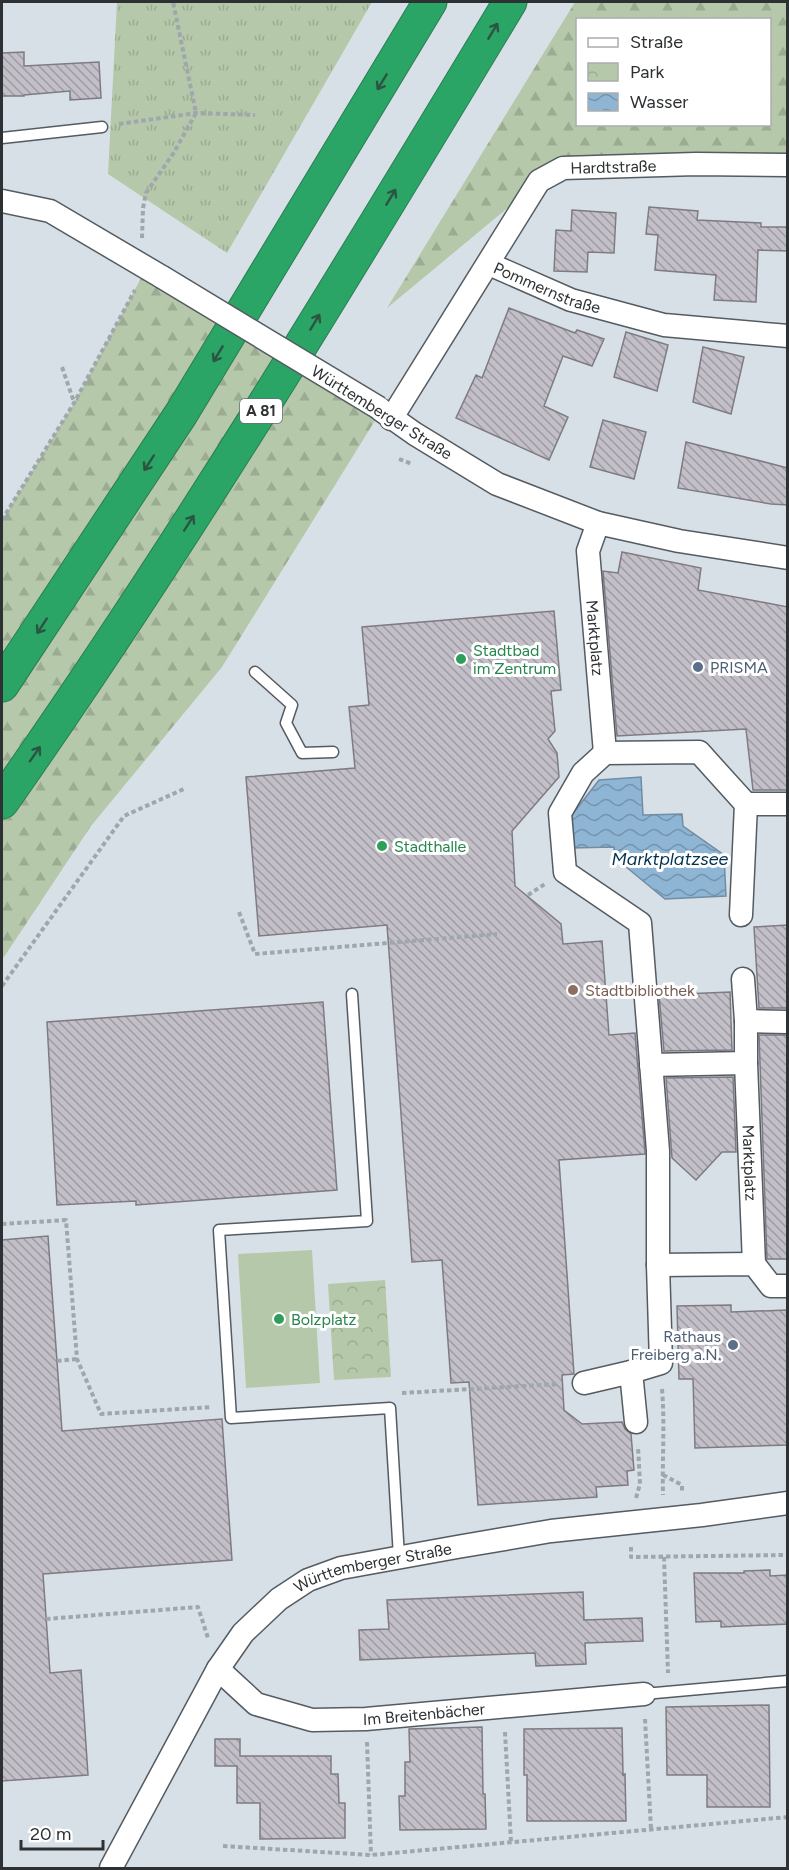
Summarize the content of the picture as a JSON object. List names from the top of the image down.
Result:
{
  "streets": {
    "highway": ["A 81"],
    "street": [
      "Hardtstraße",
      "Pommernstraße",
      "Württemberger Straße",
      "Marktplatz",
      "Im Breitenbächer"
    ]
  },
  "crossings": [
    ["Hardtstraße", "Pommernstraße"],
    ["Pommernstraße", "Württemberger Straße"],
    ["Württemberger Straße", "Marktplatz"],
    ["Württemberger Straße", "Im Breitenbächer"]
  ],
  "water": ["Marktplatzsee"],
  "places": [
    "Stadtbad im Zentrum",
    "PRISMA",
    "Stadthalle",
    "Stadtbibliothek",
    "Bolzplatz",
    "Rathaus Freiberg a.N."
  ],
  "legend": ["Straße", "Park", "Wasser"],
  "scale_bar": "20 m"
}
